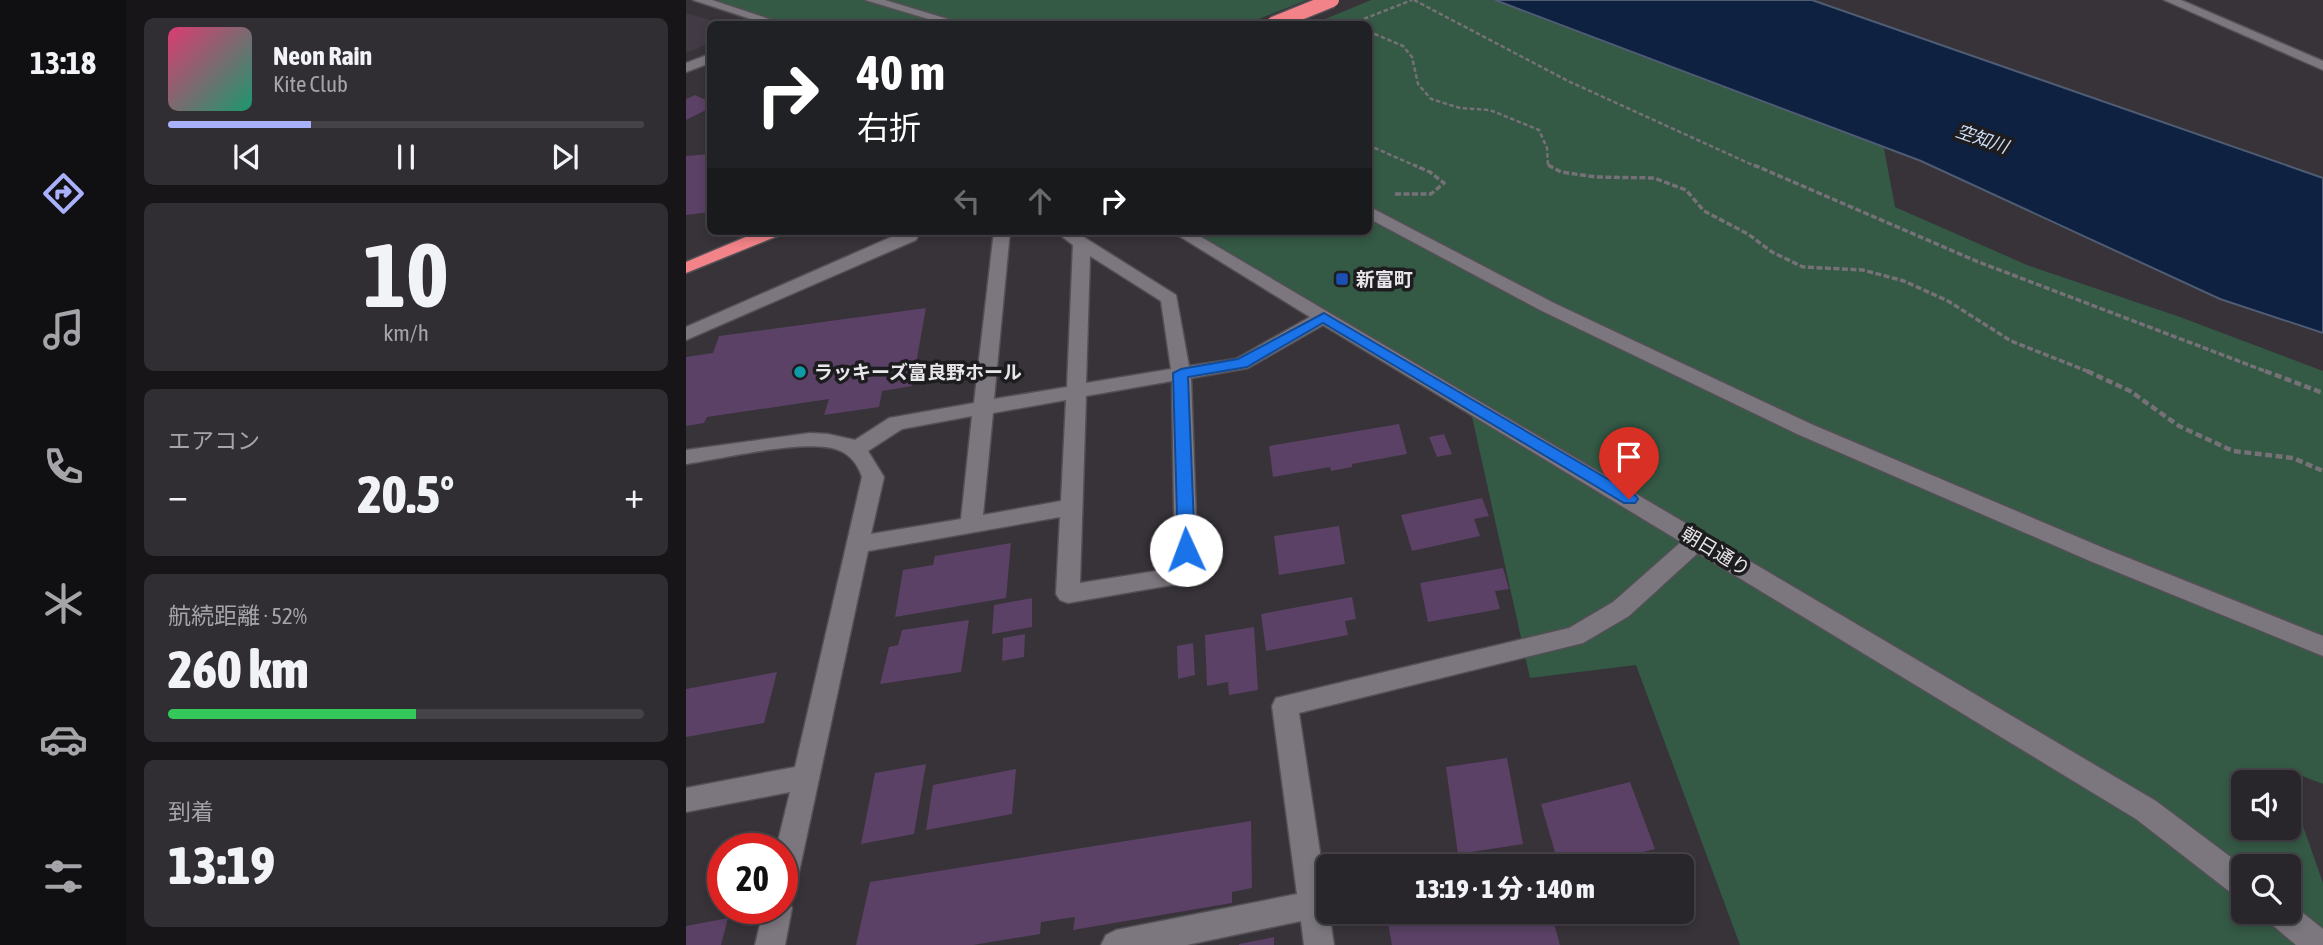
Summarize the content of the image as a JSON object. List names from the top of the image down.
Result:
{
  "streets": {
    "street": ["朝日通り"]
  },
  "water": ["空知川"],
  "places": {
    "transit": ["新富町"],
    "other": ["ラッキーズ富良野ホール"]
  },
  "page": {
    "tabs": "13:18",
    "turn": ["40 m", "右折"],
    "song": ["Neon Rain", "Kite Club"],
    "tile": [
      ["10", "km/h"],
      "エアコン",
      ["航続距離 · 52%", "260 km"],
      ["到着", "13:19"]
    ],
    "heat": ["−", "20.5°", "+"],
    "limit": "20",
    "trip": "13:19 · 1 分 · 140 m"
  }
}
